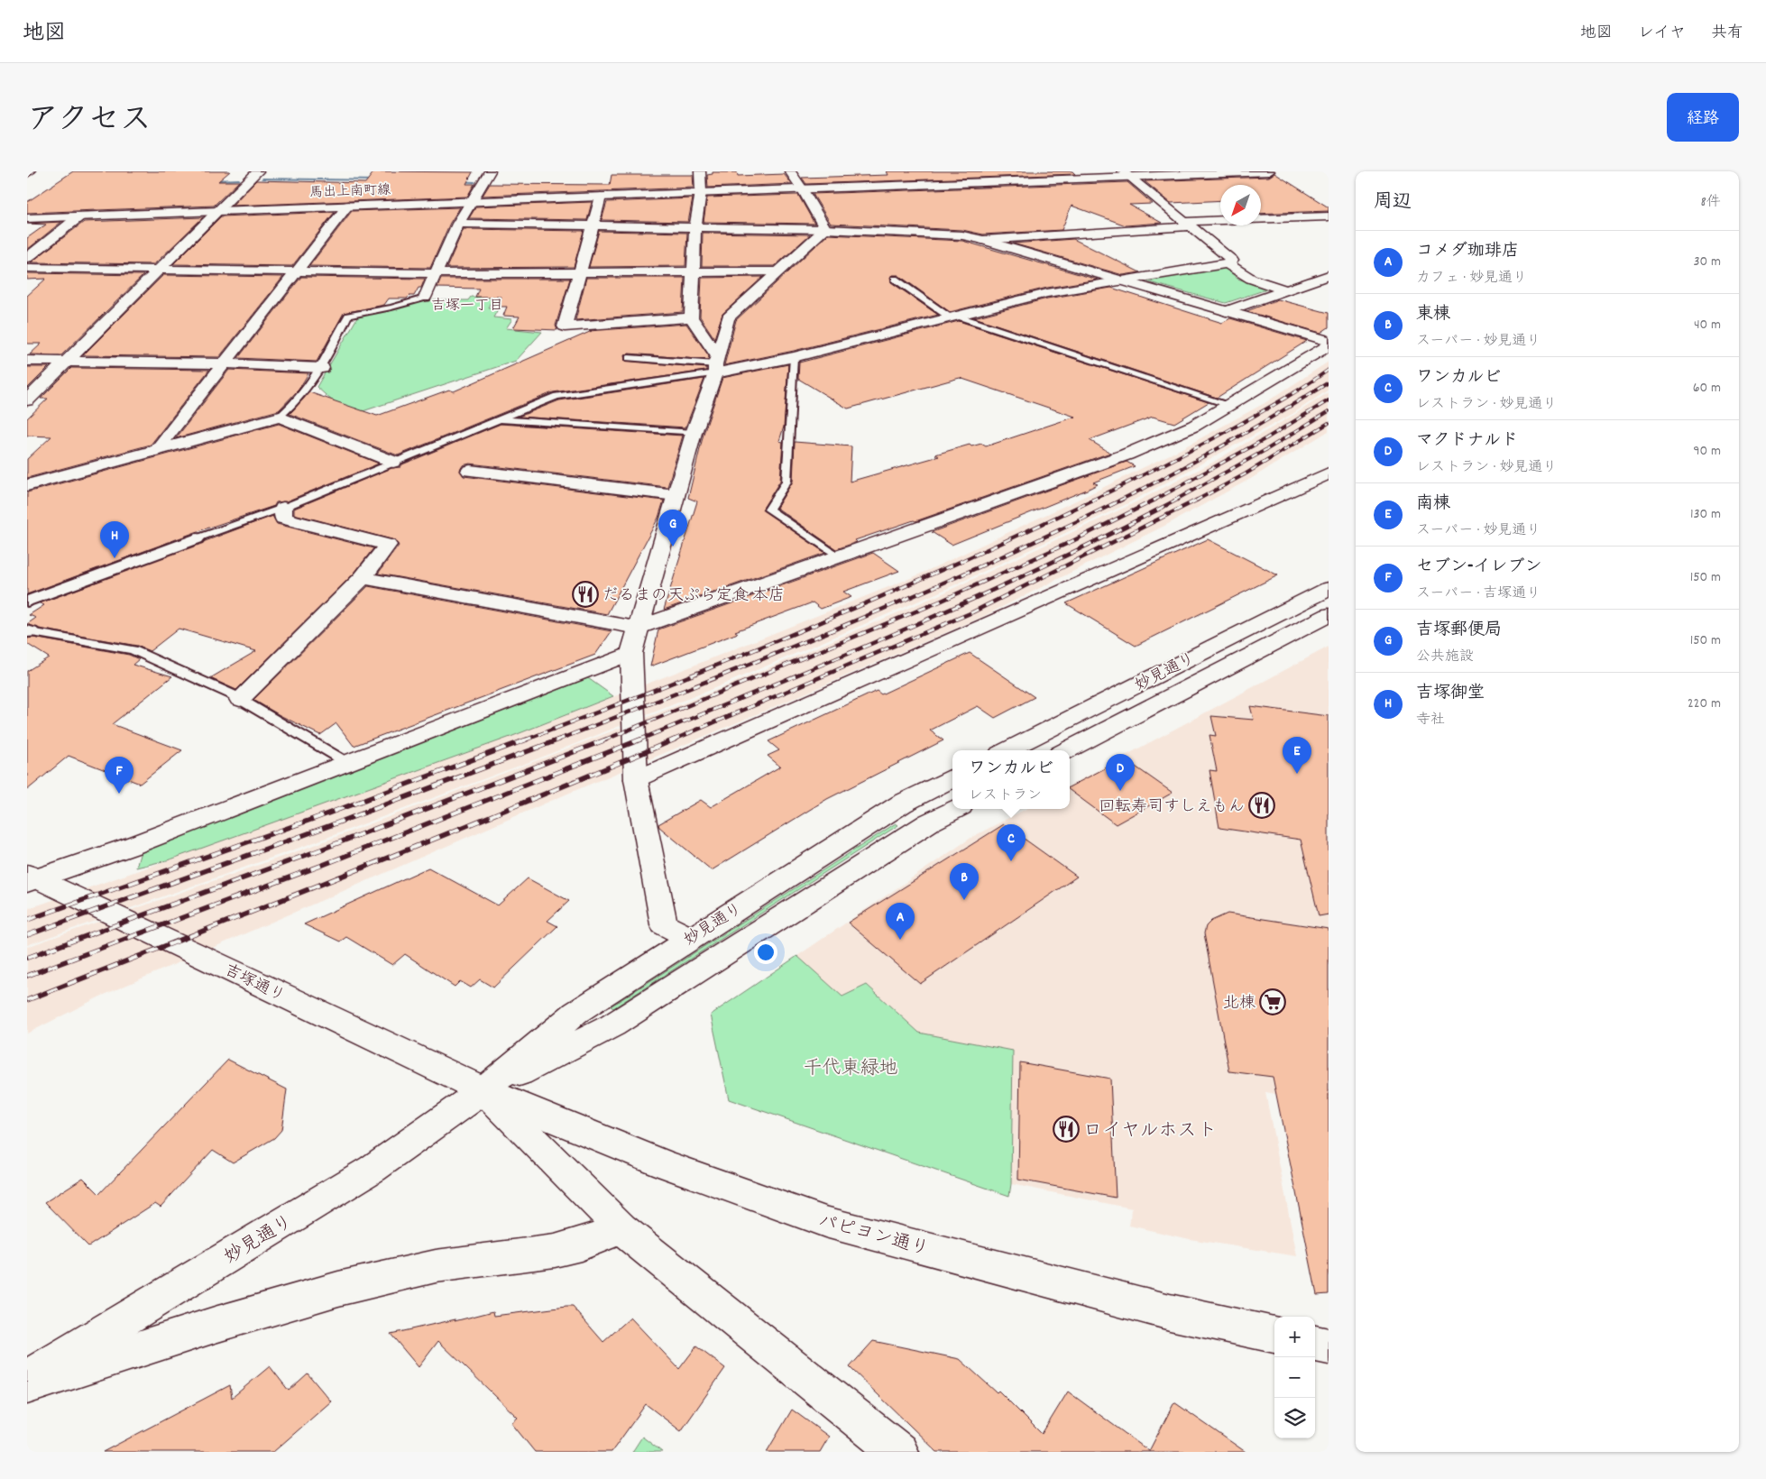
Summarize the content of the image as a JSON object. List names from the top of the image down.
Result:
{
  "streets": {
    "street": [
      "馬出上南町線",
      "妙見通り",
      "吉塚通り",
      "パピヨン通り"
    ]
  },
  "crossings": [
    ["妙見通り", "吉塚通り"],
    ["妙見通り", "パピヨン通り"],
    ["吉塚通り", "パピヨン通り"]
  ],
  "districts": ["吉塚一丁目"],
  "parks": ["千代東緑地"],
  "places": {
    "restaurant": ["だるまの天ぷら定食 本店", "回転寿司すしえもん", "ロイヤルホスト"],
    "supermarket": ["北棟"]
  },
  "north": "bottom left",
  "page": {
    "header": "地図",
    "nav": ["地図", "レイヤ", "共有"],
    "title": "アクセス",
    "buttons": "経路",
    "heading": ["周辺", "8件"],
    "list": [
      {
        "mark": "A",
        "name": "コメダ珈琲店",
        "note": "カフェ · 妙見通り",
        "value": "30 m"
      },
      {
        "mark": "B",
        "name": "東棟",
        "note": "スーパー · 妙見通り",
        "value": "40 m"
      },
      {
        "mark": "C",
        "name": "ワンカルビ",
        "note": "レストラン · 妙見通り",
        "value": "60 m"
      },
      {
        "mark": "D",
        "name": "マクドナルド",
        "note": "レストラン · 妙見通り",
        "value": "90 m"
      },
      {
        "mark": "E",
        "name": "南棟",
        "note": "スーパー · 妙見通り",
        "value": "130 m"
      },
      {
        "mark": "F",
        "name": "セブン-イレブン",
        "note": "スーパー · 吉塚通り",
        "value": "150 m"
      },
      {
        "mark": "G",
        "name": "吉塚郵便局",
        "note": "公共施設",
        "value": "150 m"
      },
      {
        "mark": "H",
        "name": "吉塚御堂",
        "note": "寺社",
        "value": "220 m"
      }
    ],
    "pins": [
      "G",
      "H",
      "E",
      "D",
      "F",
      "C",
      "B",
      "A"
    ],
    "popup": ["ワンカルビ", "レストラン"],
    "map_buttons": ["+", "−"]
  }
}
